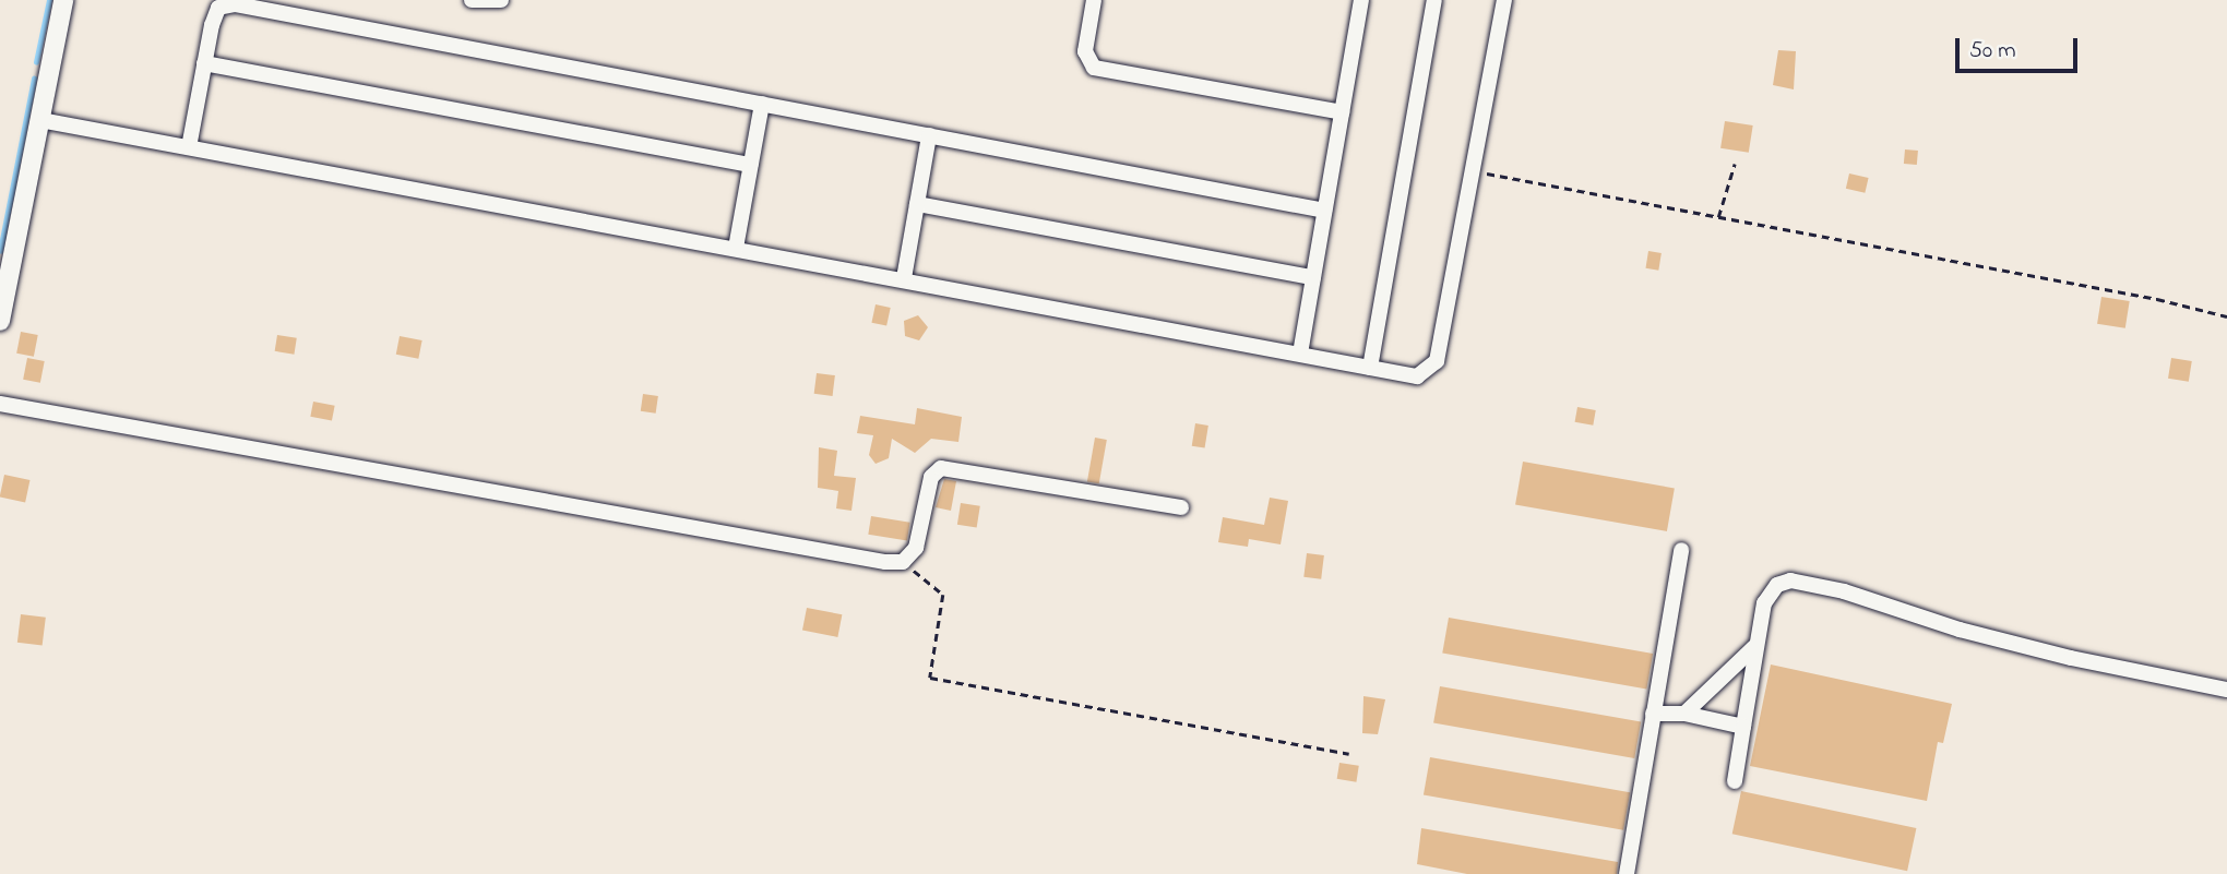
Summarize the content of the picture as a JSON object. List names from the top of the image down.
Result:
{
  "scale_bar": "50 m"
}
